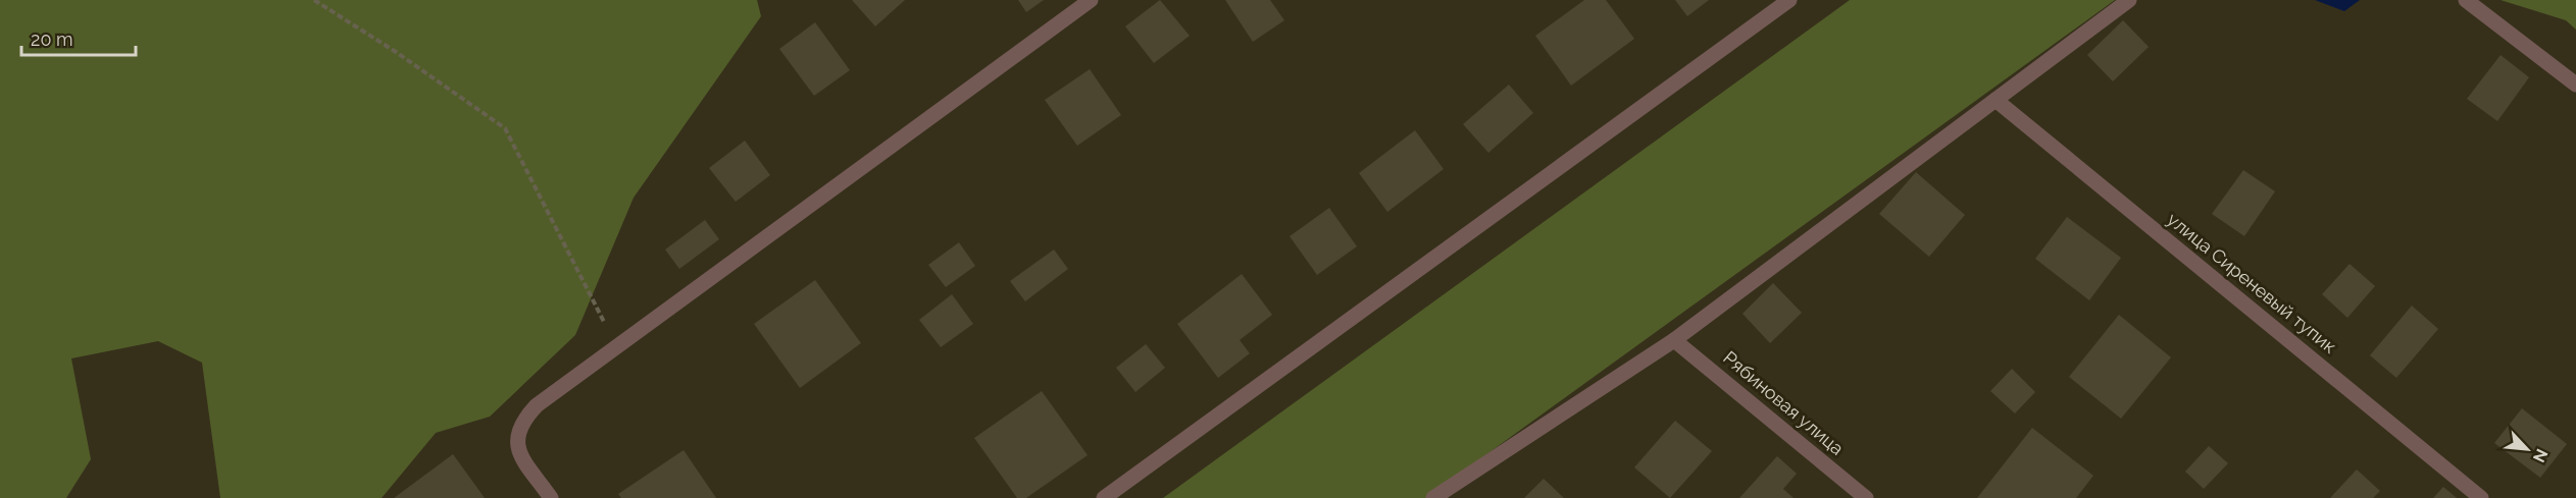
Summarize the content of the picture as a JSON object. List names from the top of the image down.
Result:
{
  "streets": {
    "street": ["улица Сиреневый тупик", "Рябиновая улица"]
  },
  "scale_bar": "20 m",
  "north": "bottom right"
}
